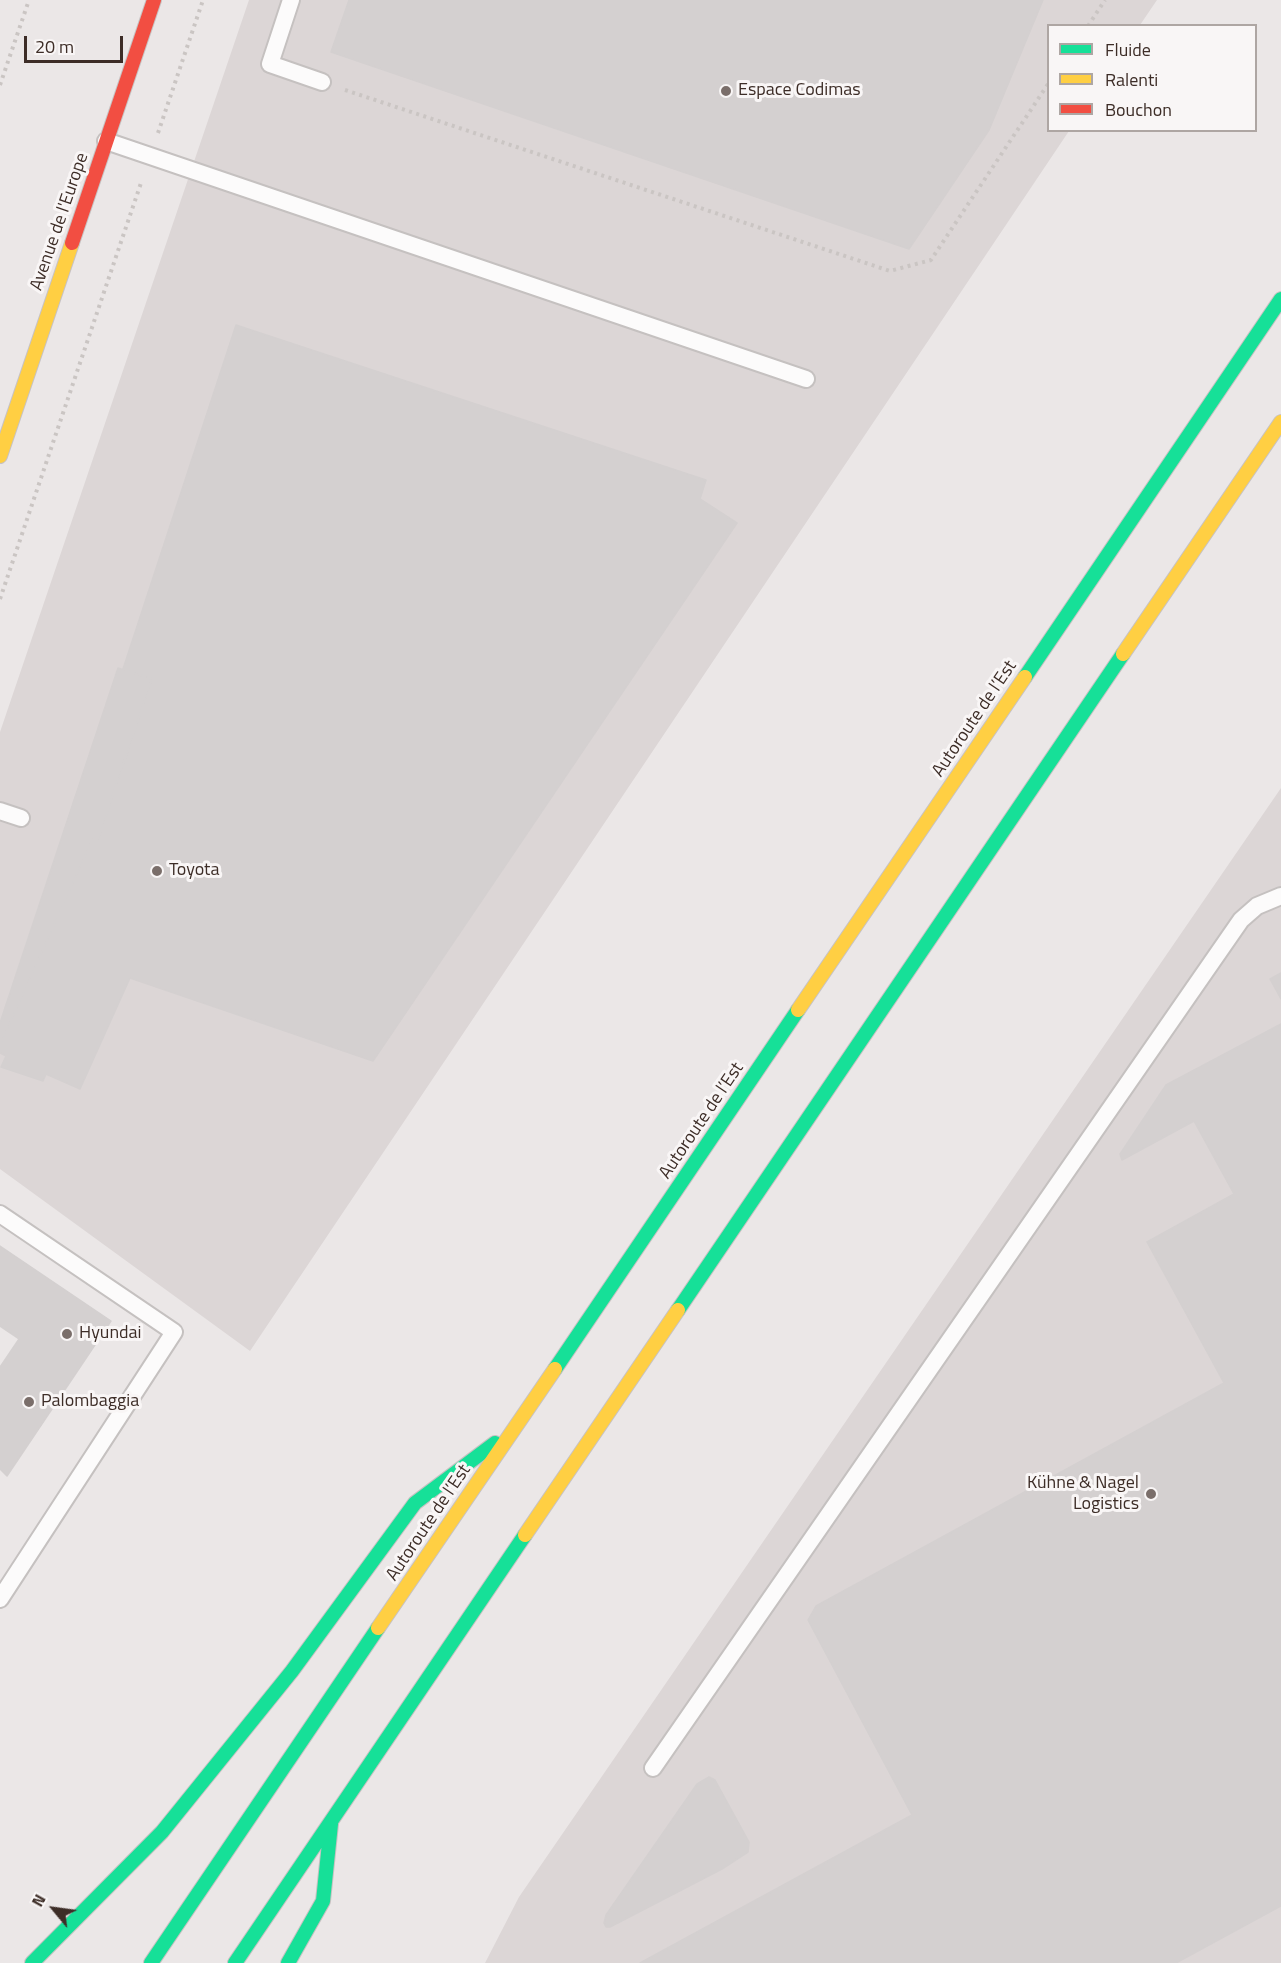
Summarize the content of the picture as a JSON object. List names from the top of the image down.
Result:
{
  "streets": {
    "main road": ["Avenue de l'Europe", "Autoroute de l’Est"]
  },
  "places": [
    "Espace Codimas",
    "Toyota",
    "Hyundai",
    "Palombaggia",
    "Kühne & Nagel Logistics"
  ],
  "legend": ["Fluide", "Ralenti", "Bouchon"],
  "scale_bar": "20 m",
  "north": "top left"
}
